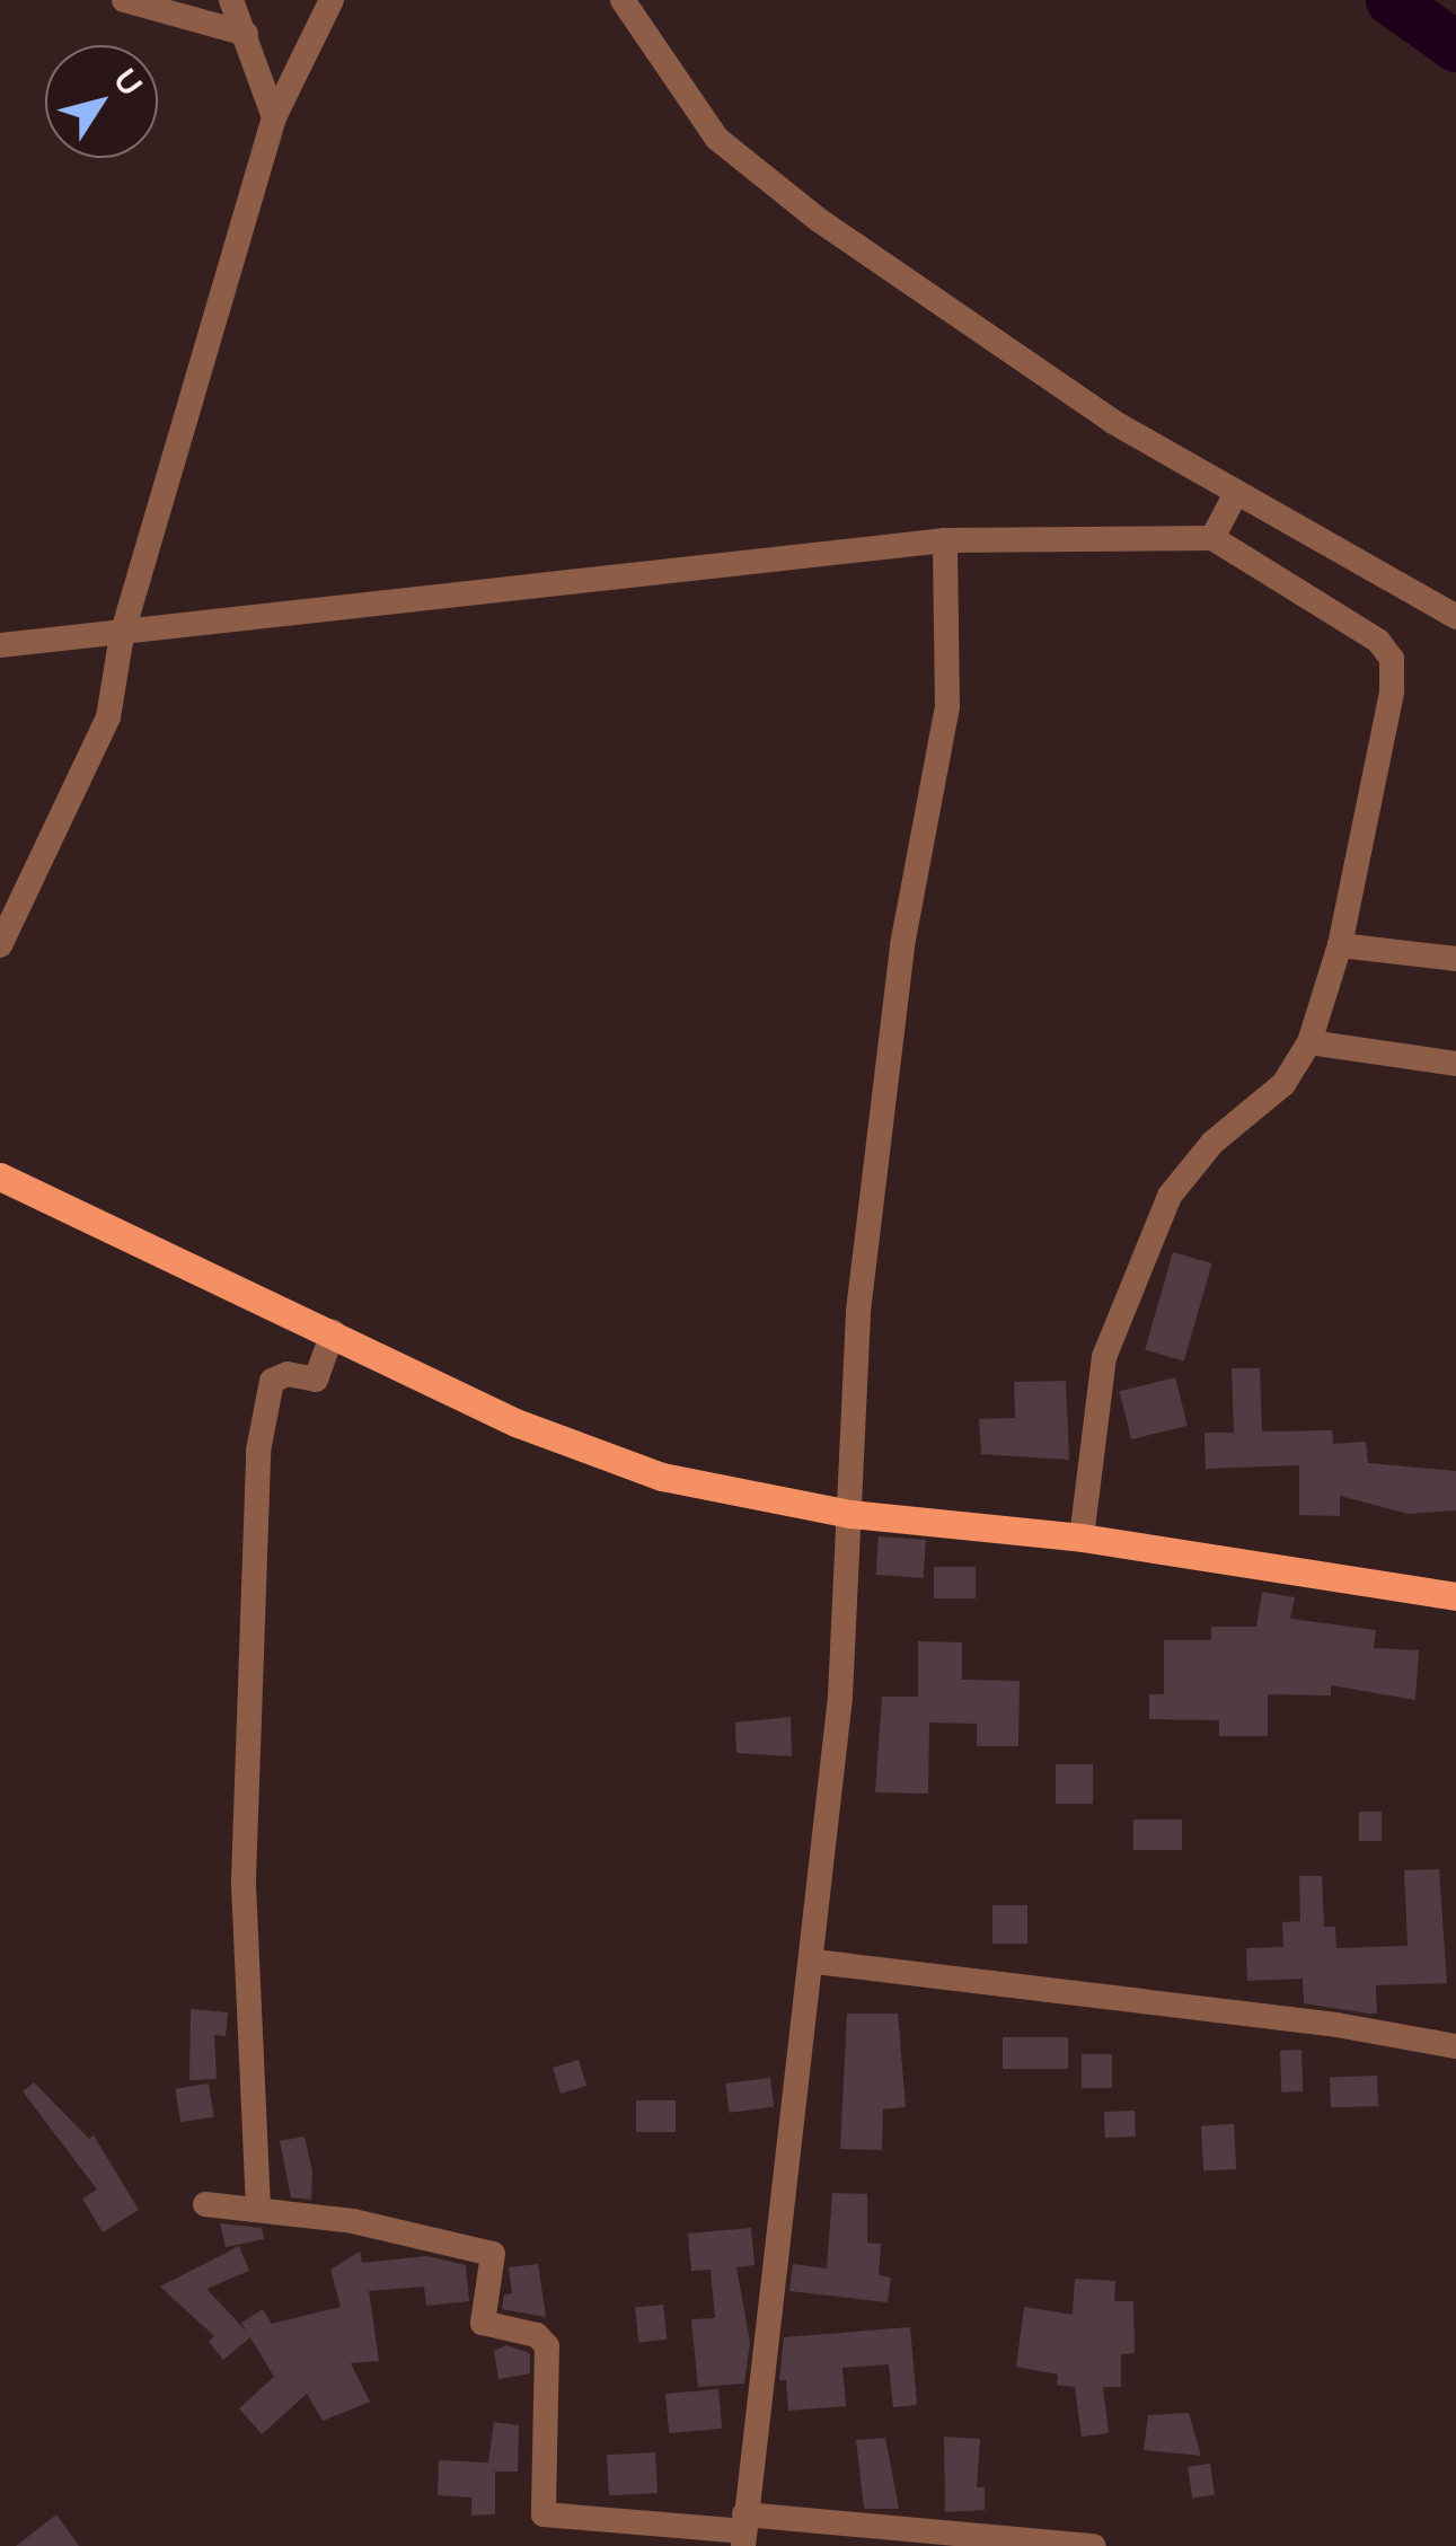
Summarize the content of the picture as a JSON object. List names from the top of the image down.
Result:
{
  "north": "top right"
}
